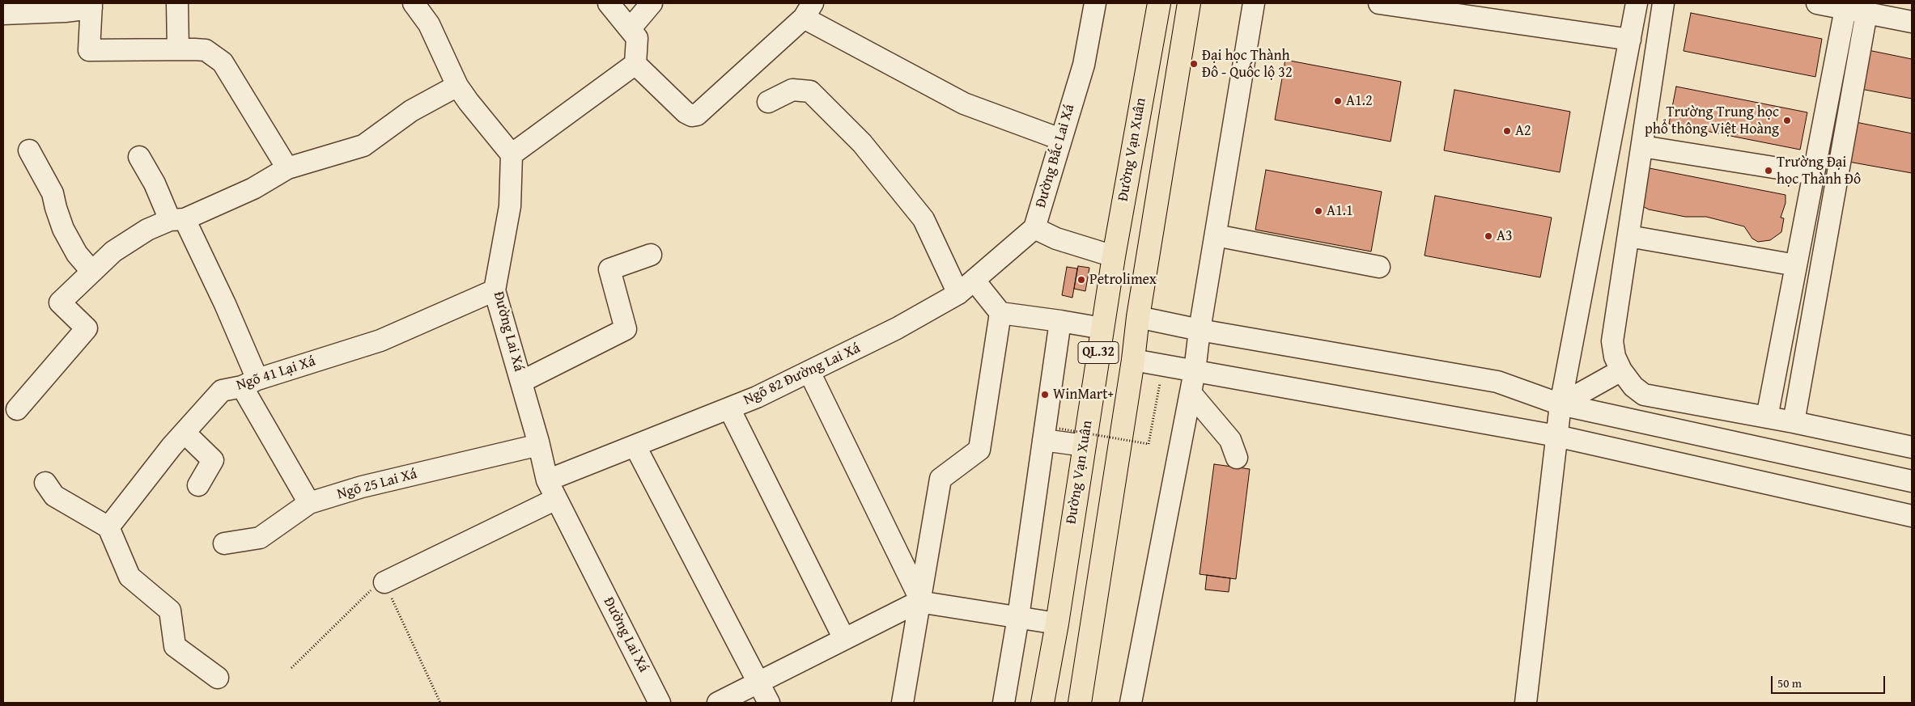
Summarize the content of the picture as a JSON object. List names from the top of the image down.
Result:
{
  "streets": {
    "highway": ["Đường Vạn Xuân", "QL.32"],
    "street": [
      "Đường Bắc Lai Xá",
      "Đường Lai Xá",
      "Ngõ 41 Lại Xá",
      "Ngõ 82 Đường Lai Xá",
      "Ngõ 25 Lai Xá"
    ]
  },
  "crossings": [
    ["Đường Bắc Lai Xá", "Ngõ 82 Đường Lai Xá"],
    ["Đường Lai Xá", "Ngõ 41 Lại Xá"],
    ["Đường Lai Xá", "Ngõ 82 Đường Lai Xá"],
    ["Đường Lai Xá", "Ngõ 25 Lai Xá"]
  ],
  "places": [
    "Đại học Thành Đô - Quốc lộ 32",
    "A1.2",
    "Trường Trung học phổ thông Việt Hoàng",
    "A2",
    "Trường Đại học Thành Đô",
    "A1.1",
    "A3",
    "Petrolimex",
    "WinMart+"
  ],
  "scale_bar": "50 m"
}
